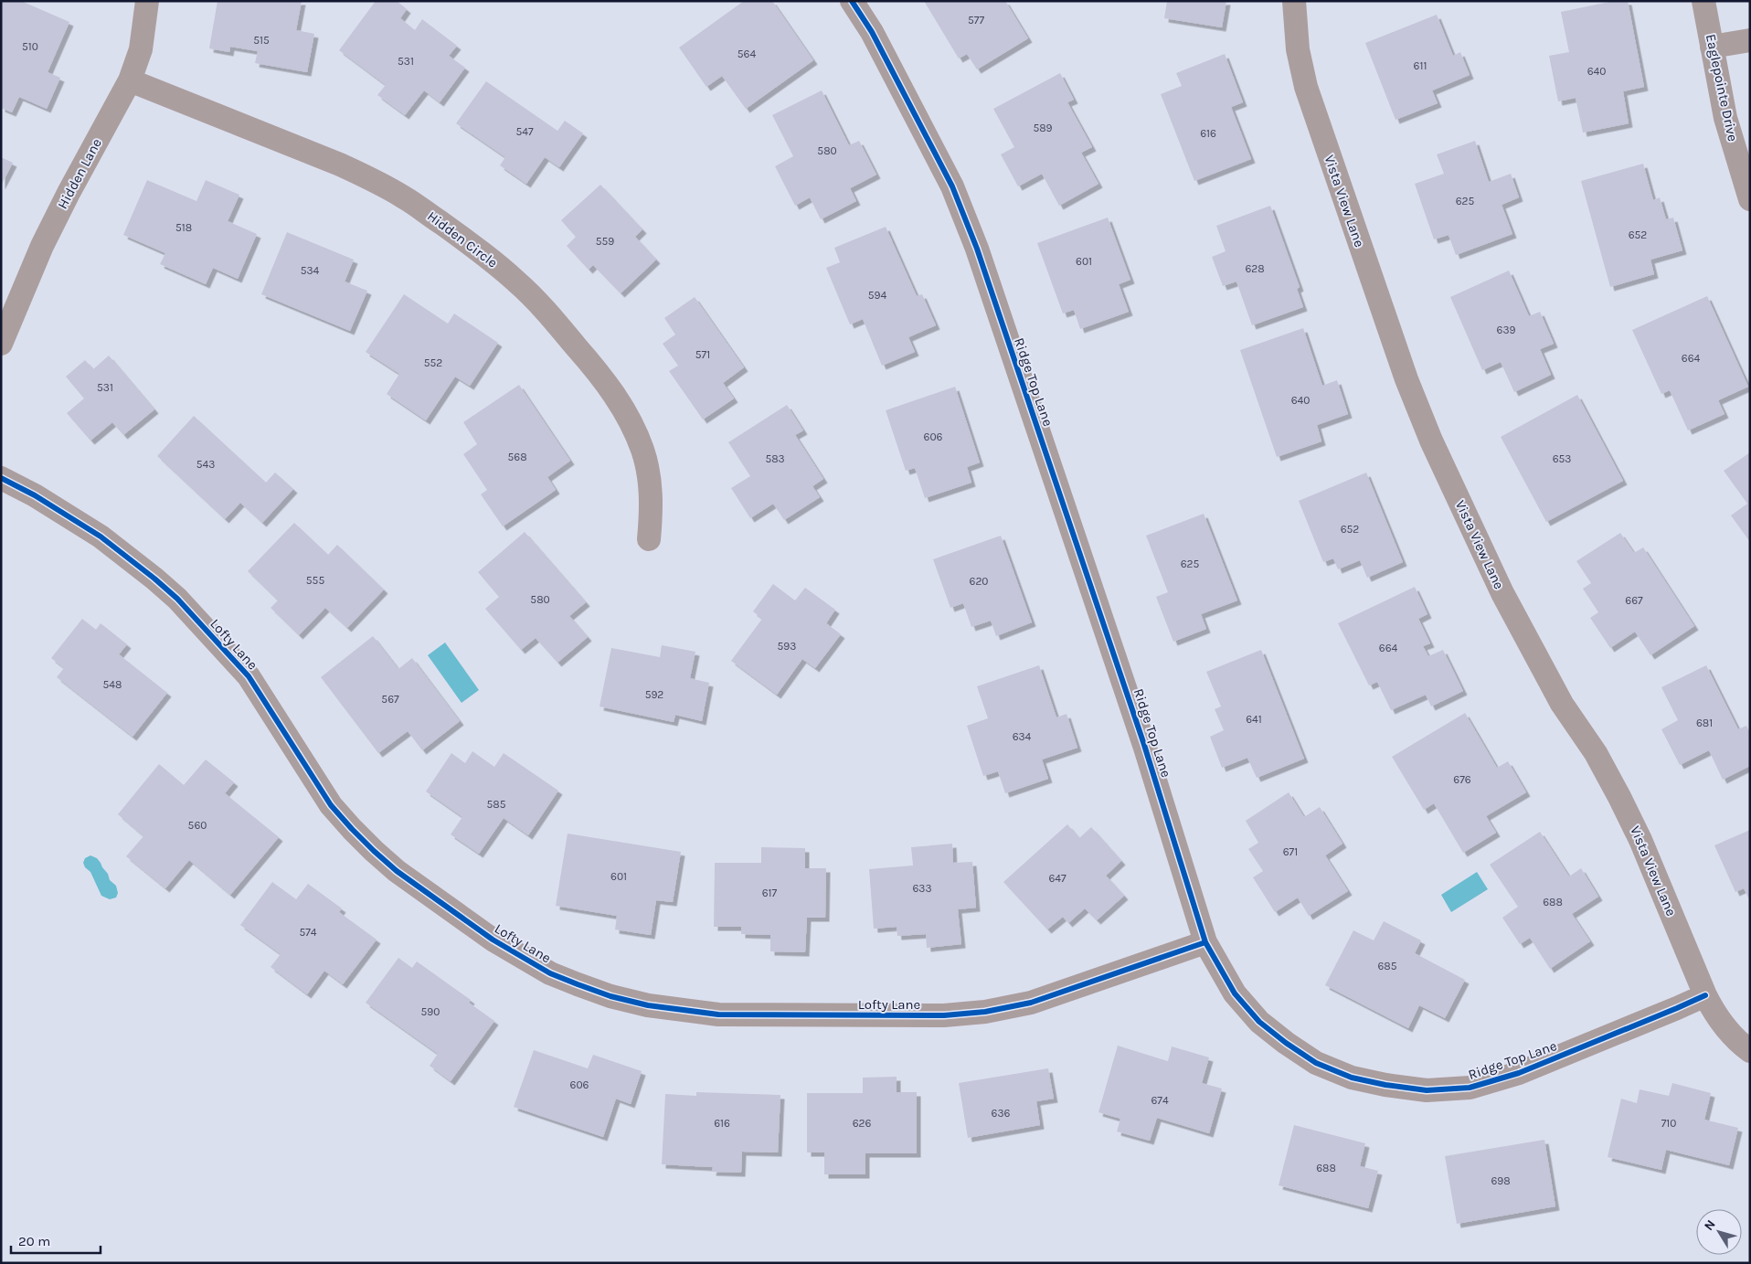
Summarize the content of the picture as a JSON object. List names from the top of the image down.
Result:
{
  "streets": {
    "street": [
      "Eaglepointe Drive",
      "Hidden Lane",
      "Vista View Lane",
      "Hidden Circle",
      "Ridge Top Lane",
      "Lofty Lane"
    ]
  },
  "crossings": [
    ["Hidden Lane", "Hidden Circle"],
    ["Vista View Lane", "Ridge Top Lane"],
    ["Ridge Top Lane", "Lofty Lane"]
  ],
  "house_numbers": [
    "577",
    "515",
    "510",
    "564",
    "531",
    "611",
    "640",
    "589",
    "547",
    "616",
    "580",
    "625",
    "518",
    "652",
    "559",
    "601",
    "628",
    "534",
    "594",
    "639",
    "571",
    "664",
    "552",
    "531",
    "640",
    "606",
    "568",
    "583",
    "653",
    "543",
    "652",
    "625",
    "555",
    "620",
    "580",
    "667",
    "593",
    "664",
    "548",
    "592",
    "567",
    "641",
    "681",
    "634",
    "676",
    "585",
    "560",
    "671",
    "601",
    "647",
    "633",
    "617",
    "688",
    "574",
    "685",
    "590",
    "606",
    "674",
    "636",
    "616",
    "626",
    "710",
    "688",
    "698"
  ],
  "scale_bar": "20 m",
  "north": "top left"
}
